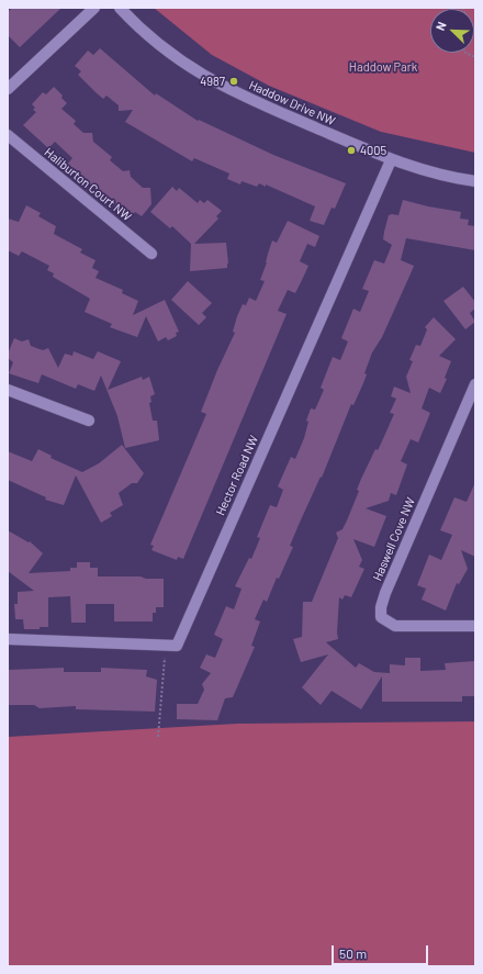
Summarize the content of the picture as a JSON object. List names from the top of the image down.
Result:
{
  "streets": {
    "street": [
      "Haddow Drive NW",
      "Haliburton Court NW",
      "Hector Road NW",
      "Haswell Cove NW"
    ]
  },
  "crossings": [
    ["Haddow Drive NW", "Hector Road NW"]
  ],
  "parks": ["Haddow Park"],
  "places": ["4987", "4005"],
  "scale_bar": "50 m",
  "north": "top left"
}
